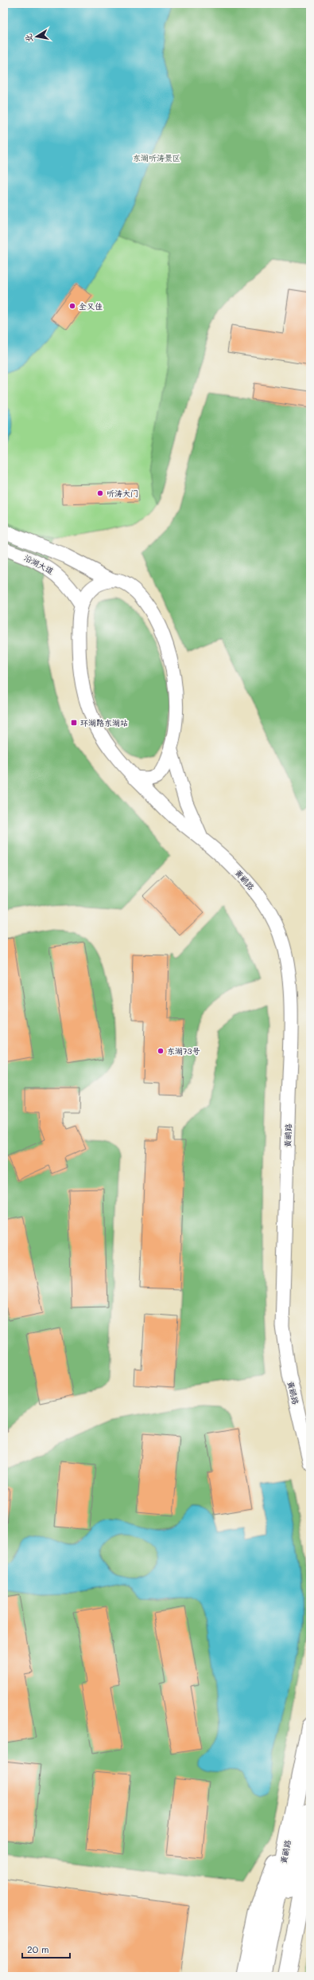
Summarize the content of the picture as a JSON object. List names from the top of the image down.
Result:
{
  "streets": {
    "street": ["沿湖大道", "黄鹂路"]
  },
  "crossings": [
    ["沿湖大道", "黄鹂路"]
  ],
  "parks": ["东湖听涛景区"],
  "places": {
    "other": ["全又佳", "听涛大门", "东湖73号"],
    "transit": ["环湖路东湖站"]
  },
  "scale_bar": "20 m",
  "north": "left"
}
